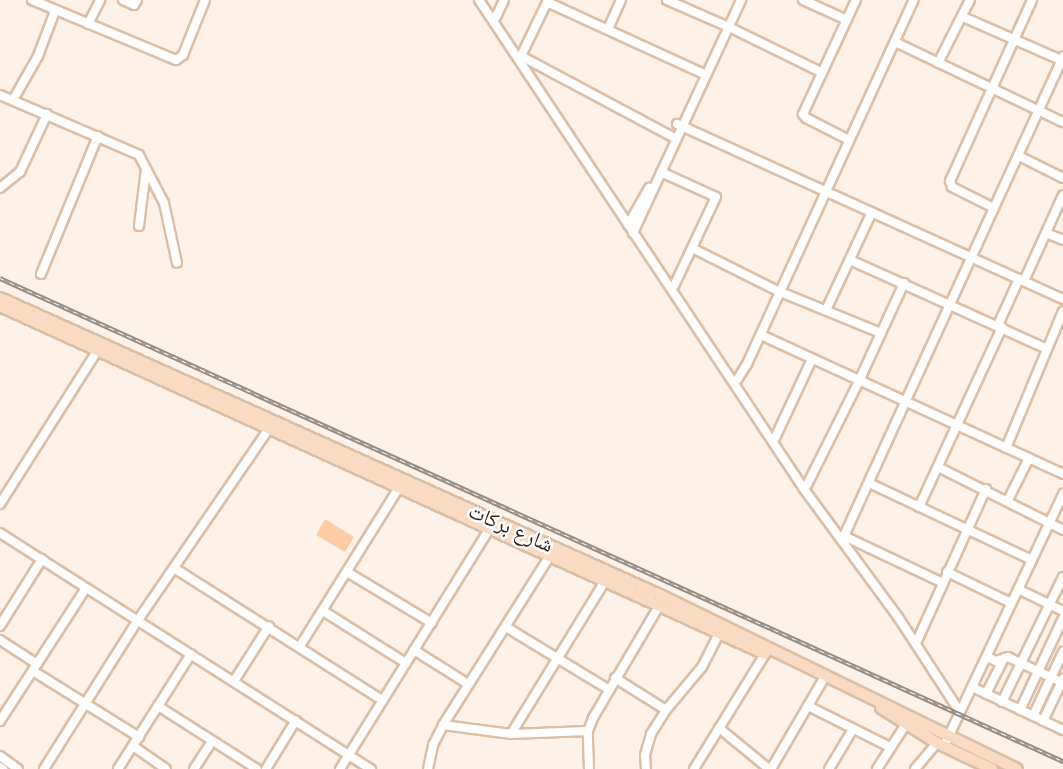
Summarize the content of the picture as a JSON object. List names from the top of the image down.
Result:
{
  "streets": {
    "main road": ["شارع بركات"]
  }
}
